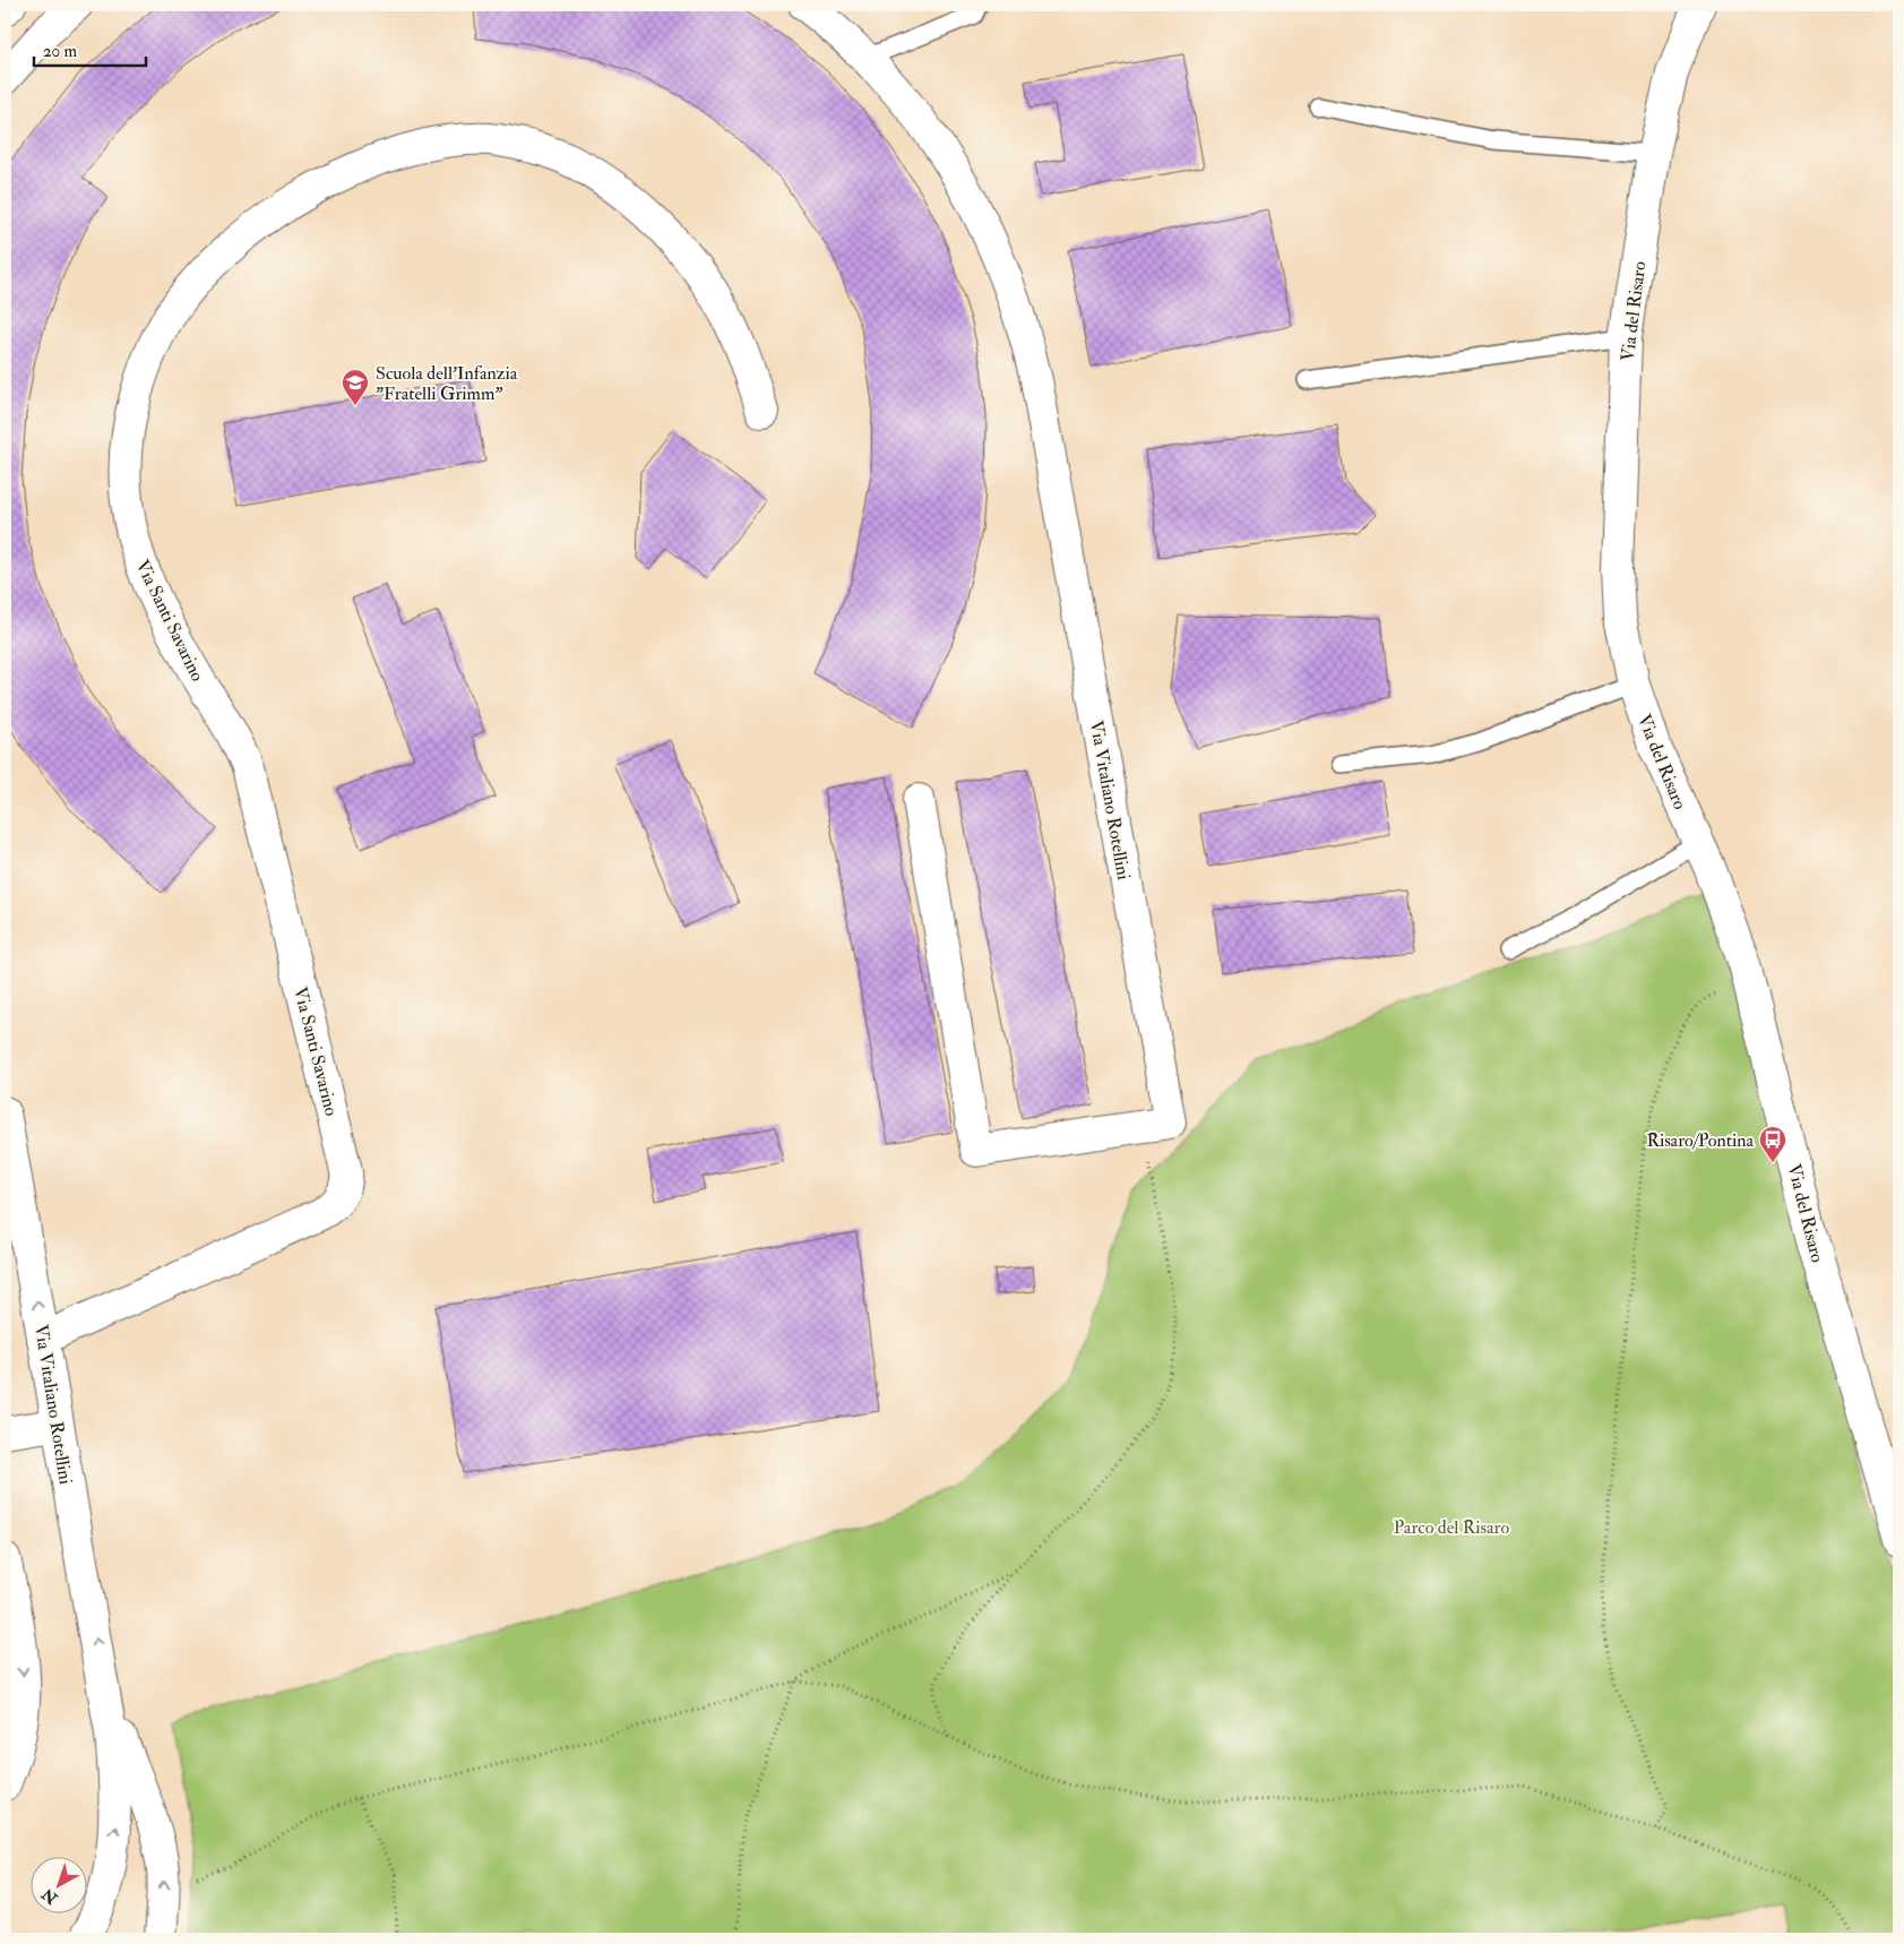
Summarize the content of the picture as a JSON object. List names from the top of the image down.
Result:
{
  "streets": {
    "street": ["Via del Risaro", "Via Santi Savarino", "Via Vitaliano Rotellini"]
  },
  "crossings": [
    ["Via Santi Savarino", "Via Vitaliano Rotellini"]
  ],
  "parks": ["Parco del Risaro"],
  "places": {
    "school or university": ["Scuola dell'Infanzia \"Fratelli Grimm\""],
    "bus stop": ["Risaro/Pontina"]
  },
  "scale_bar": "20 m",
  "north": "bottom left"
}
